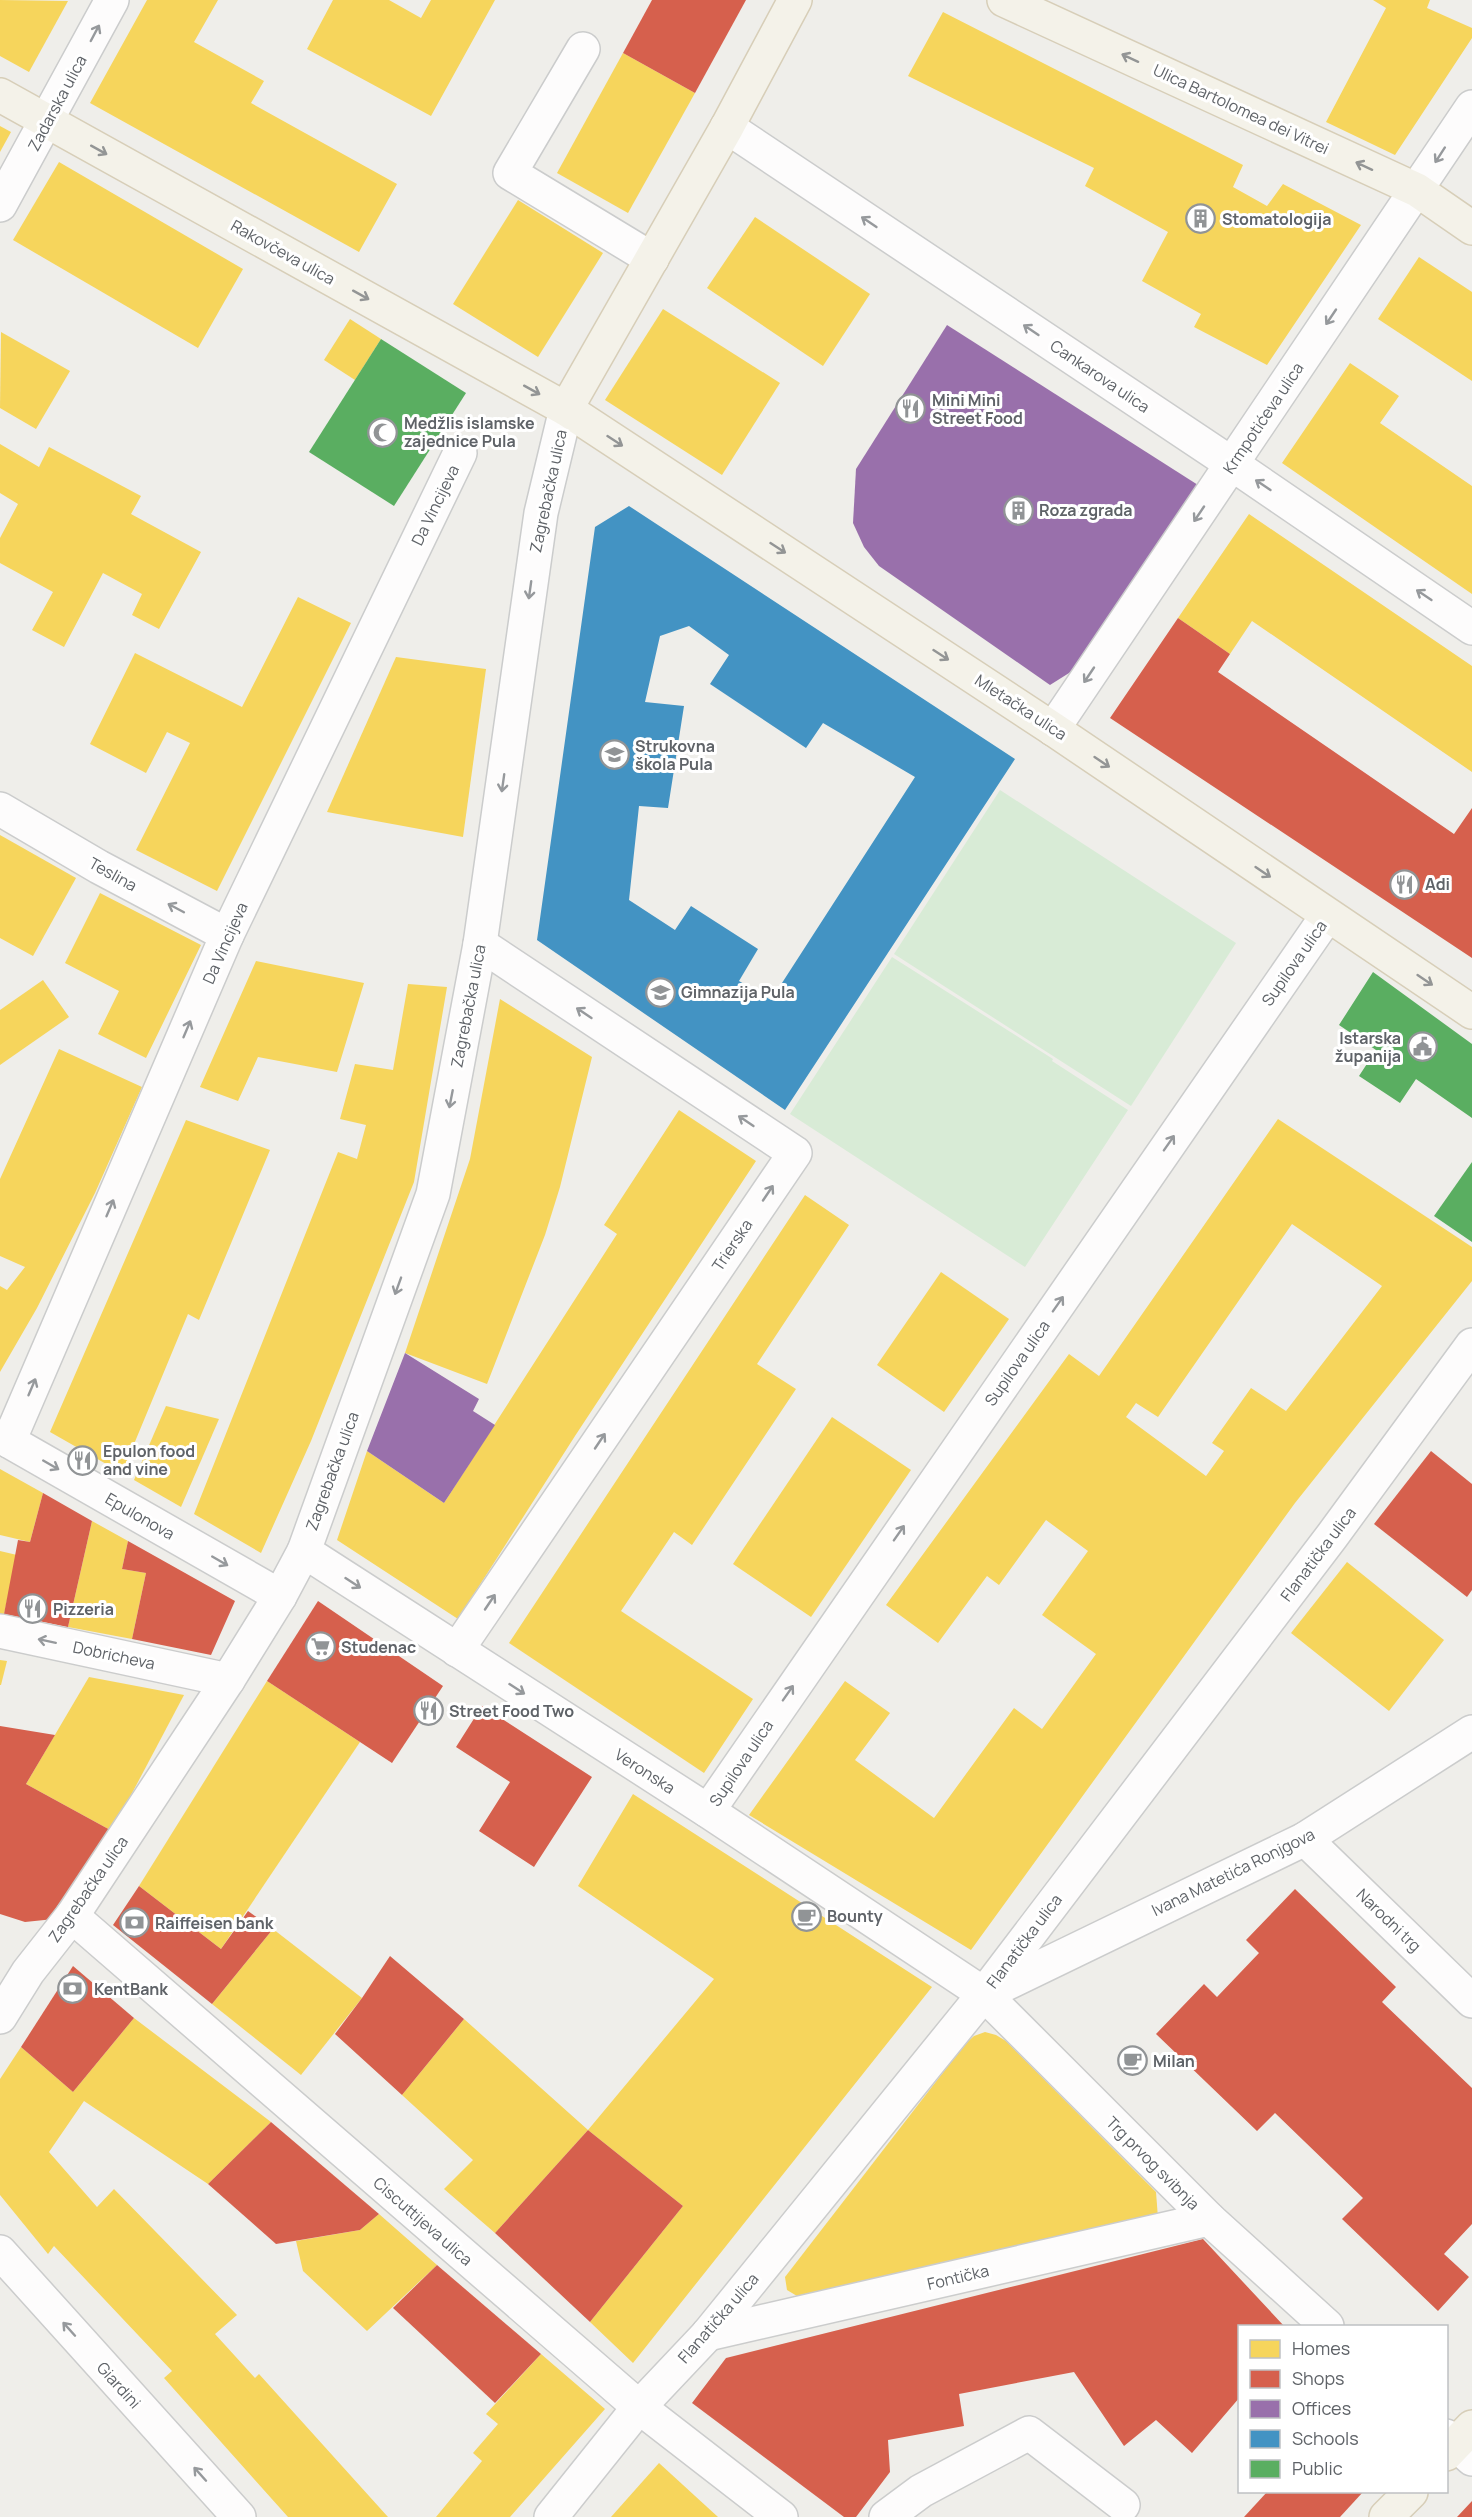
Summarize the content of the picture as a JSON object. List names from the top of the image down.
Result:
{
  "streets": {
    "main road": [
      "Ulica Bartolomea dei Vitrei",
      "Rakovčeva ulica",
      "Zagrebačka ulica",
      "Mletačka ulica"
    ],
    "street": [
      "Zadarska ulica",
      "Cankarova ulica",
      "Krmpotićeva ulica",
      "Da Vincijeva",
      "Teslina",
      "Supilova ulica",
      "Trierska",
      "Epulonova",
      "Flanatička ulica",
      "Dobricheva",
      "Veronska",
      "Ivana Matetića Ronjgova",
      "Narodni trg",
      "Trg prvog svibnja",
      "Ciscuttijeva ulica",
      "Fontička",
      "Giardini"
    ]
  },
  "crossings": [
    ["Zadarska ulica", "Rakovčeva ulica"],
    ["Ulica Bartolomea dei Vitrei", "Krmpotićeva ulica"],
    ["Rakovčeva ulica", "Zagrebačka ulica"],
    ["Rakovčeva ulica", "Mletačka ulica"],
    ["Cankarova ulica", "Krmpotićeva ulica"],
    ["Cankarova ulica", "Zagrebačka ulica"],
    ["Krmpotićeva ulica", "Mletačka ulica"],
    ["Zagrebačka ulica", "Mletačka ulica"],
    ["Zagrebačka ulica", "Trierska"],
    ["Zagrebačka ulica", "Epulonova"],
    ["Zagrebačka ulica", "Dobricheva"],
    ["Zagrebačka ulica", "Veronska"],
    ["Zagrebačka ulica", "Ciscuttijeva ulica"],
    ["Da Vincijeva", "Teslina"],
    ["Da Vincijeva", "Epulonova"],
    ["Mletačka ulica", "Supilova ulica"],
    ["Supilova ulica", "Veronska"],
    ["Trierska", "Veronska"],
    ["Flanatička ulica", "Veronska"],
    ["Flanatička ulica", "Ivana Matetića Ronjgova"],
    ["Flanatička ulica", "Trg prvog svibnja"],
    ["Flanatička ulica", "Ciscuttijeva ulica"],
    ["Flanatička ulica", "Fontička"],
    ["Veronska", "Ivana Matetića Ronjgova"],
    ["Veronska", "Trg prvog svibnja"],
    ["Ivana Matetića Ronjgova", "Narodni trg"],
    ["Ivana Matetića Ronjgova", "Trg prvog svibnja"],
    ["Trg prvog svibnja", "Fontička"]
  ],
  "one_way": [
    "Zadarska ulica",
    "Ulica Bartolomea dei Vitrei",
    "Rakovčeva ulica",
    "Cankarova ulica",
    "Krmpotićeva ulica",
    "Zagrebačka ulica",
    "Da Vincijeva",
    "Mletačka ulica",
    "Teslina",
    "Supilova ulica",
    "Epulonova",
    "Dobricheva",
    "Veronska",
    "Giardini"
  ],
  "places": {
    "building": ["Stomatologija", "Roza zgrada"],
    "restaurant": [
      "Mini Mini Street Food",
      "Adi",
      "Epulon food and vine",
      "Pizzeria",
      "Street Food Two"
    ],
    "mosque": ["Medžlis islamske zajednice Pula"],
    "school or university": ["Strukovna škola Pula", "Gimnazija Pula"],
    "public building": ["Istarska županija"],
    "supermarket": ["Studenac"],
    "cafe": ["Bounty", "Milan"],
    "bank": ["Raiffeisen bank", "KentBank"]
  },
  "legend": [
    "Homes",
    "Shops",
    "Offices",
    "Schools",
    "Public"
  ]
}
